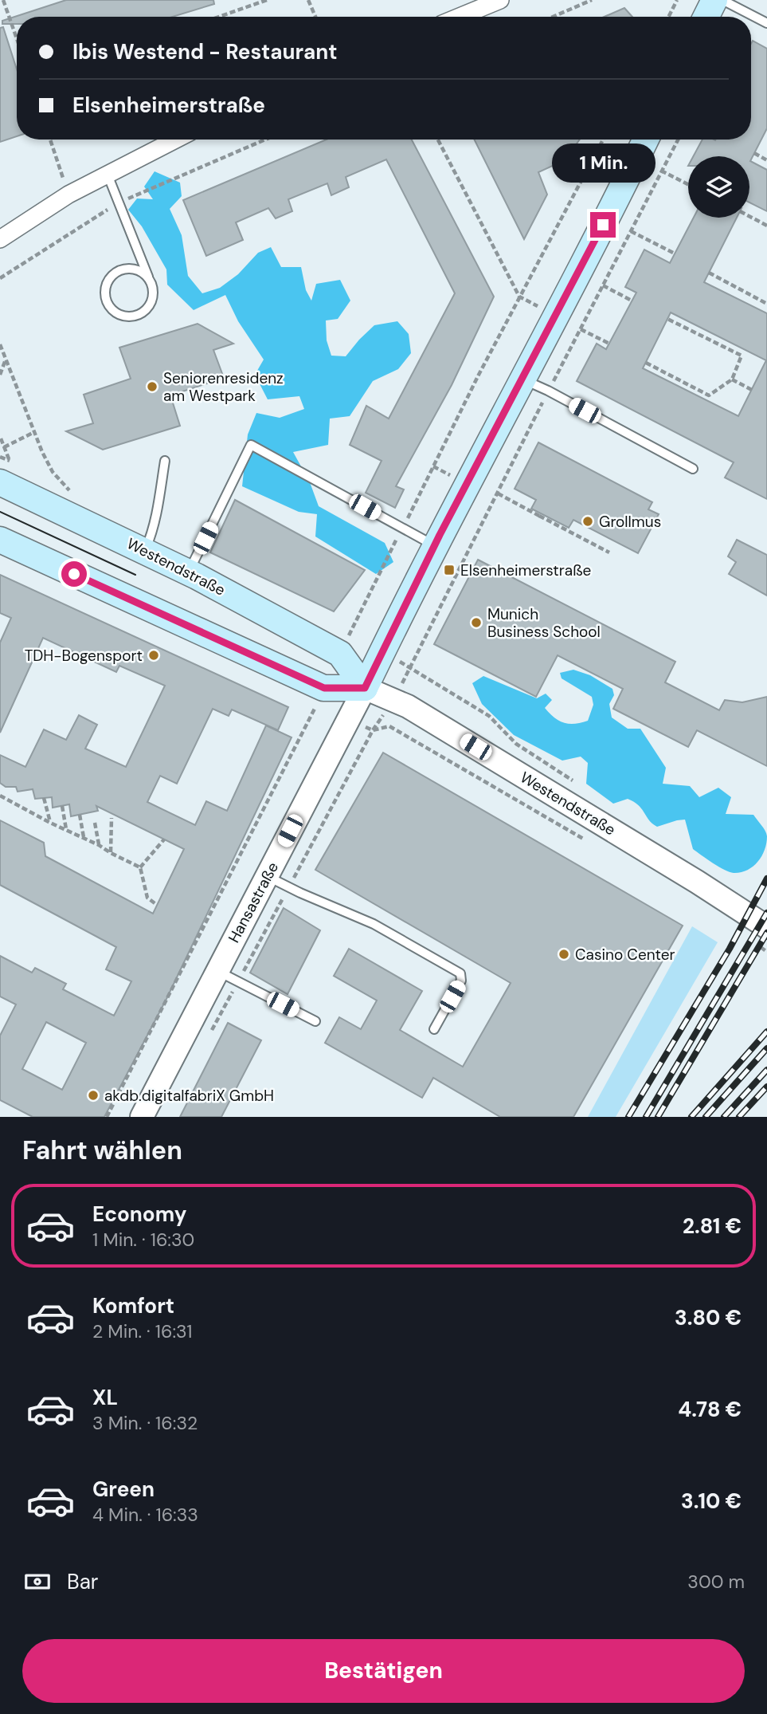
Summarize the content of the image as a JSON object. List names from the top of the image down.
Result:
{
  "streets": {
    "main road": ["Westendstraße"],
    "street": ["Hansastraße"]
  },
  "crossings": [
    ["Westendstraße", "Hansastraße"]
  ],
  "places": {
    "other": [
      "Seniorenresidenz am Westpark",
      "Grollmus",
      "Munich Business School",
      "TDH-Bogensport",
      "Casino Center",
      "akdb.digitalfabriX GmbH"
    ],
    "transit": ["Elsenheimerstraße"]
  },
  "page": {
    "banner": ["Ibis Westend - Restaurant", "Elsenheimerstraße"],
    "bubble": "1 Min.",
    "heading": "Fahrt wählen",
    "list": [
      {
        "name": "Economy",
        "note": "1 Min. · 16:30",
        "value": "2.81 €"
      },
      {
        "name": "Komfort",
        "note": "2 Min. · 16:31",
        "value": "3.80 €"
      },
      {
        "name": "XL",
        "note": "3 Min. · 16:32",
        "value": "4.78 €"
      },
      {
        "name": "Green",
        "note": "4 Min. · 16:33",
        "value": "3.10 €"
      }
    ],
    "pay": ["Bar", "300 m"],
    "buttons": "Bestätigen"
  }
}
